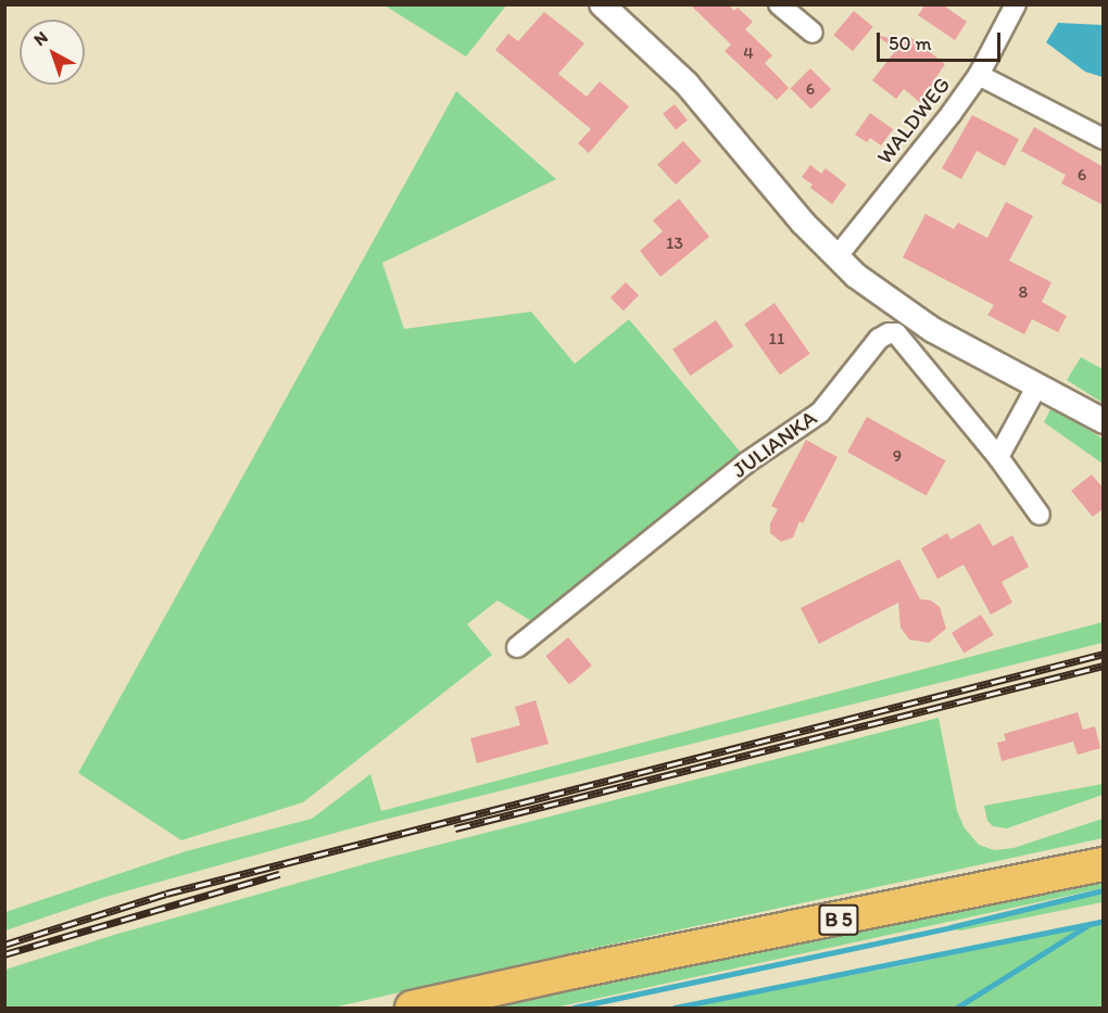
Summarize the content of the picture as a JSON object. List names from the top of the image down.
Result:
{
  "streets": {
    "highway": ["B 5"],
    "street": ["WALDWEG", "JULIANKA"]
  },
  "house_numbers": [
    "4",
    "6",
    "6",
    "13",
    "8",
    "11",
    "9"
  ],
  "scale_bar": "50 m",
  "north": "top left"
}
